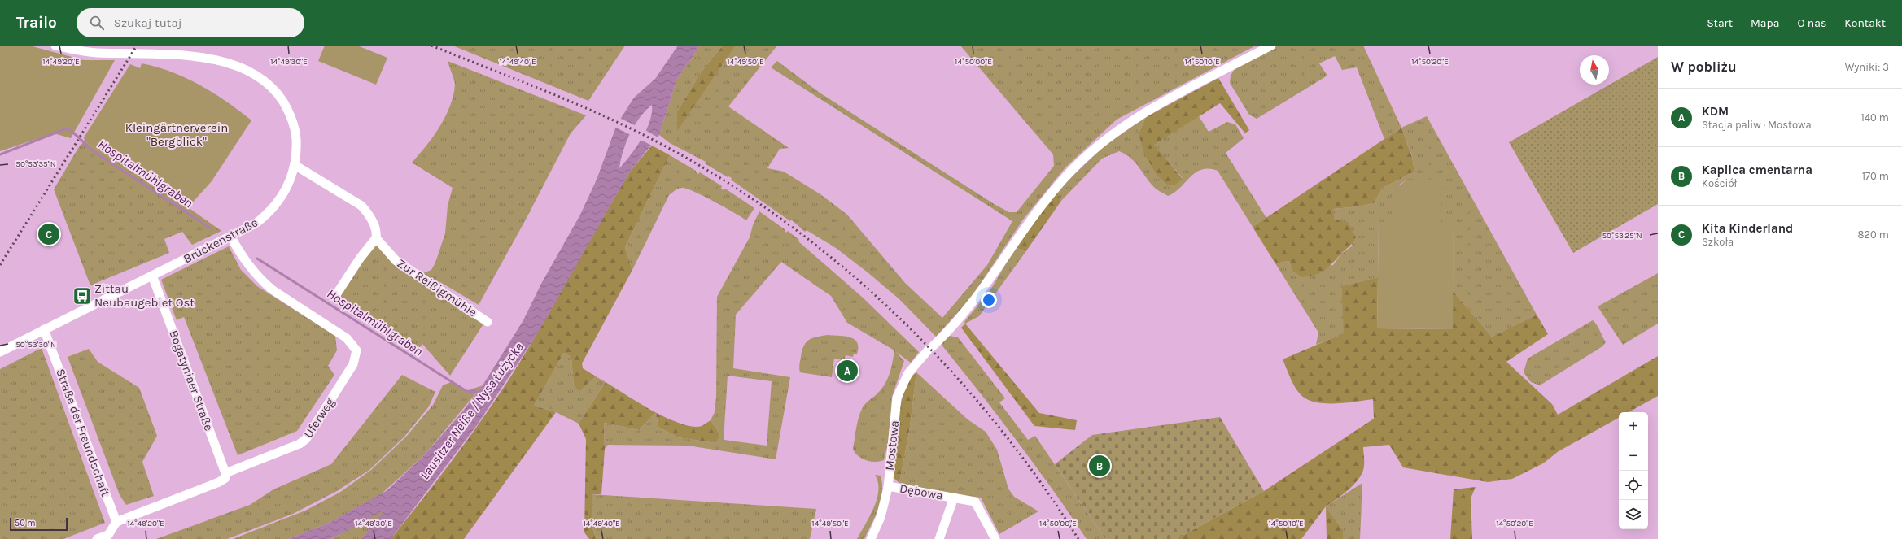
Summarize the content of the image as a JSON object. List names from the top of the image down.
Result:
{
  "streets": {
    "street": [
      "Brückenstraße",
      "Zur Reißigmühle",
      "Bogatyniaer Straße",
      "Uferweg",
      "Straße der Freundschaft",
      "Mostowa",
      "Dębowa"
    ]
  },
  "crossings": [
    ["Brückenstraße", "Zur Reißigmühle"],
    ["Brückenstraße", "Bogatyniaer Straße"],
    ["Brückenstraße", "Uferweg"],
    ["Brückenstraße", "Straße der Freundschaft"],
    ["Bogatyniaer Straße", "Uferweg"],
    ["Mostowa", "Dębowa"]
  ],
  "water": ["Hospitalmühlgraben", "Lausitzer Neiße / Nysa Łużycka"],
  "parks": ["Kleingärtnerverein \"Bergblick\""],
  "places": {
    "bus stop": ["Zittau Neubaugebiet Ost"]
  },
  "scale_bar": "50 m",
  "north": "top",
  "page": {
    "header": "Trailo",
    "search": "Szukaj tutaj",
    "nav": [
      "Start",
      "Mapa",
      "O nas",
      "Kontakt"
    ],
    "heading": ["W pobliżu", "Wyniki: 3"],
    "list": [
      {
        "mark": "A",
        "name": "KDM",
        "note": "Stacja paliw · Mostowa",
        "value": "140 m"
      },
      {
        "mark": "B",
        "name": "Kaplica cmentarna",
        "note": "Kościół",
        "value": "170 m"
      },
      {
        "mark": "C",
        "name": "Kita Kinderland",
        "note": "Szkoła",
        "value": "820 m"
      }
    ],
    "pins": ["C", "A", "B"],
    "map_buttons": ["+", "−"],
    "scale": "50 m"
  },
  "coordinates": [
    "14°49'20\"E",
    "14°49'30\"E",
    "14°49'40\"E",
    "14°49'50\"E",
    "14°50'00\"E",
    "14°50'10\"E",
    "14°50'20\"E",
    "50°53'35\"N",
    "50°53'25\"N",
    "50°53'30\"N"
  ]
}
